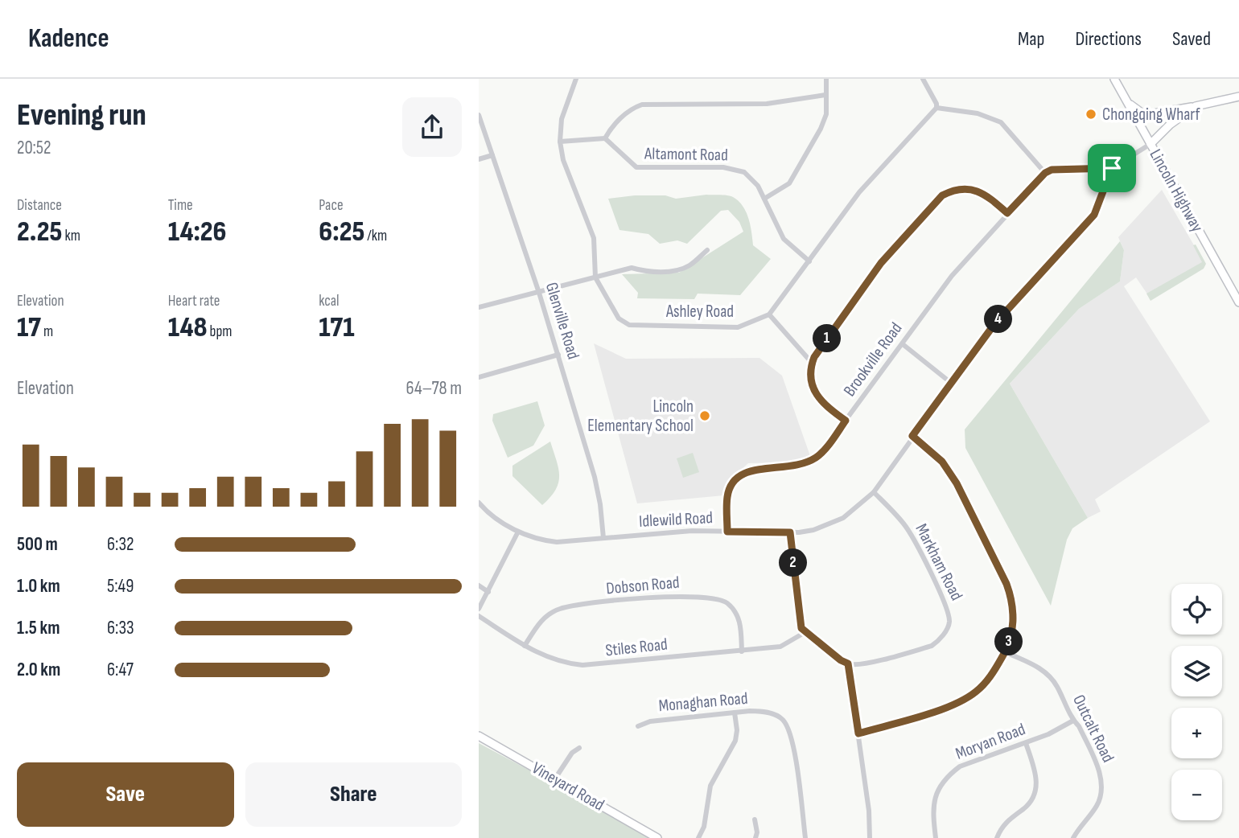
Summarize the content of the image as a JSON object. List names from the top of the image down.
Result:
{
  "streets": {
    "street": [
      "Altamont Road",
      "Lincoln Highway",
      "Ashley Road",
      "Glenville Road",
      "Brookville Road",
      "Idlewild Road",
      "Markham Road",
      "Dobson Road",
      "Stiles Road",
      "Monaghan Road",
      "Outcalt Road",
      "Moryan Road",
      "Vineyard Road"
    ]
  },
  "crossings": [
    ["Glenville Road", "Idlewild Road"],
    ["Brookville Road", "Idlewild Road"],
    ["Idlewild Road", "Markham Road"],
    ["Idlewild Road", "Stiles Road"],
    ["Markham Road", "Stiles Road"],
    ["Dobson Road", "Stiles Road"],
    ["Outcalt Road", "Moryan Road"]
  ],
  "places": ["Chongqing Wharf", "Lincoln Elementary School"],
  "page": {
    "header": "Kadence",
    "nav": ["Map", "Directions", "Saved"],
    "heading": ["Evening run", "20:52"],
    "stats": [
      ["Distance", "2.25 km"],
      ["Time", "14:26"],
      ["Pace", "6:25 /km"],
      ["Elevation", "17 m"],
      ["Heart rate", "148 bpm"],
      ["kcal", "171"]
    ],
    "pins": [
      "4",
      "1",
      "2",
      "3"
    ],
    "chart": ["Elevation", "64–78 m"],
    "list": [
      {
        "name": "500 m",
        "note": "6:32"
      },
      {
        "name": "1.0 km",
        "note": "5:49"
      },
      {
        "name": "1.5 km",
        "note": "6:33"
      },
      {
        "name": "2.0 km",
        "note": "6:47"
      }
    ],
    "map_buttons": ["+", "−"],
    "buttons": ["Save", "Share"]
  }
}
